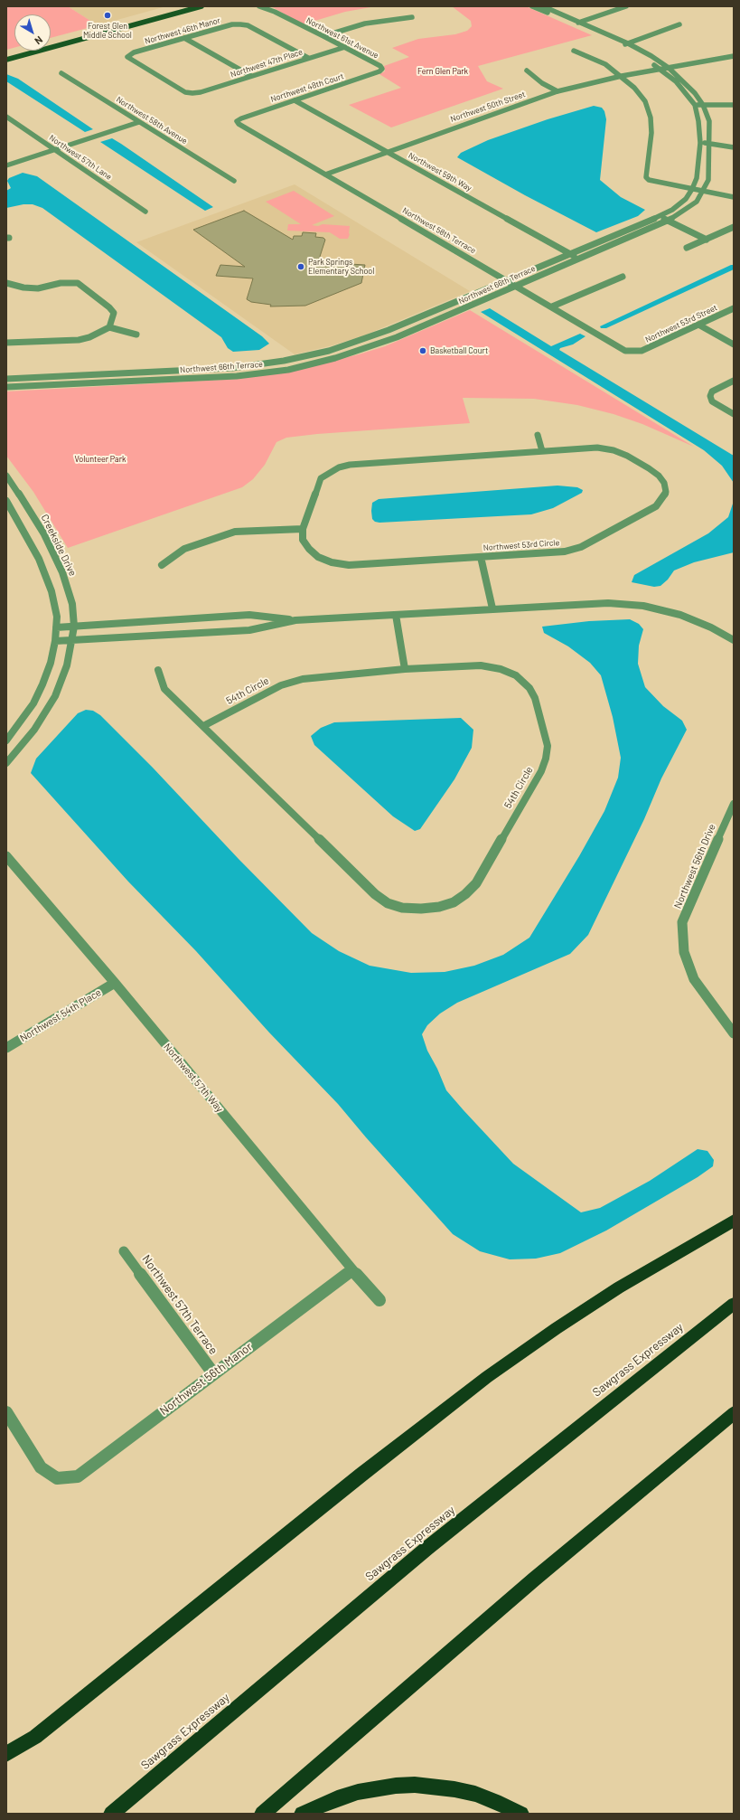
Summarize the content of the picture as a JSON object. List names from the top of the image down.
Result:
{
  "streets": {
    "highway": ["Sawgrass Expressway"],
    "street": [
      "Northwest 46th Manor",
      "Northwest 61st Avenue",
      "Northwest 47th Place",
      "Northwest 48th Court",
      "Northwest 50th Street",
      "Northwest 58th Avenue",
      "Northwest 57th Lane",
      "Northwest 59th Way",
      "Northwest 58th Terrace",
      "Northwest 66th Terrace",
      "Northwest 53rd Street",
      "Creekside Drive",
      "Northwest 53rd Circle",
      "54th Circle",
      "Northwest 56th Drive",
      "Northwest 54th Place",
      "Northwest 57th Way",
      "Northwest 57th Terrace",
      "Northwest 56th Manor"
    ]
  },
  "crossings": [
    ["Northwest 46th Manor", "Northwest 47th Place"],
    ["Northwest 61st Avenue", "Northwest 47th Place"],
    ["Northwest 61st Avenue", "Northwest 48th Court"],
    ["Northwest 48th Court", "Northwest 59th Way"],
    ["Northwest 48th Court", "Northwest 58th Terrace"],
    ["Northwest 50th Street", "Northwest 59th Way"],
    ["Northwest 50th Street", "Northwest 58th Terrace"],
    ["Northwest 50th Street", "Northwest 66th Terrace"],
    ["Northwest 59th Way", "Northwest 66th Terrace"],
    ["Northwest 58th Terrace", "Northwest 66th Terrace"],
    ["Northwest 58th Terrace", "Northwest 53rd Street"],
    ["Northwest 54th Place", "Northwest 57th Way"],
    ["Northwest 57th Way", "Northwest 56th Manor"],
    ["Northwest 57th Terrace", "Northwest 56th Manor"]
  ],
  "parks": ["Fern Glen Park", "Volunteer Park"],
  "places": ["Forest Glen Middle School", "Park Springs Elementary School", "Basketball Court"],
  "north": "bottom right"
}
